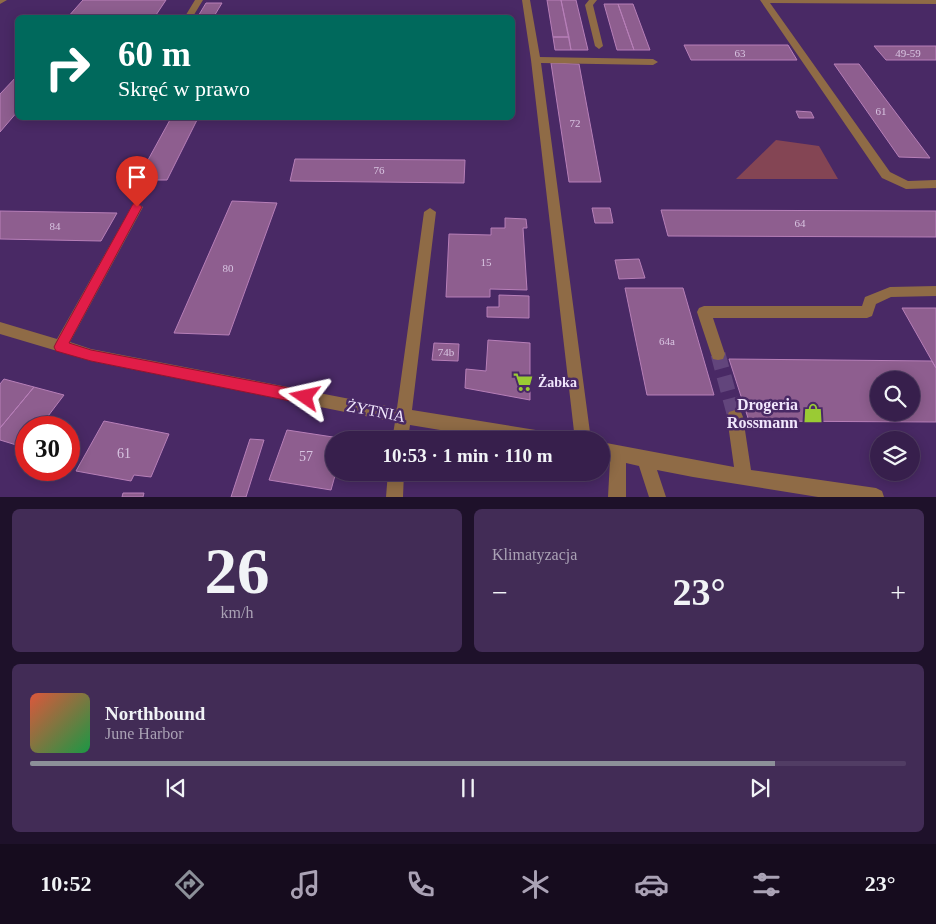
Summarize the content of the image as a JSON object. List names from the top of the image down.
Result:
{
  "streets": {
    "street": ["ŻYTNIA"]
  },
  "places": {
    "supermarket": ["Żabka"],
    "shop": ["Drogeria Rossmann"]
  },
  "house_numbers": [
    "63",
    "49-59",
    "61",
    "72",
    "76",
    "64",
    "84",
    "15",
    "80",
    "64a",
    "74b",
    "61",
    "57"
  ],
  "page": {
    "turn": ["60 m", "Skręć w prawo"],
    "limit": "30",
    "trip": "10:53 · 1 min · 110 m",
    "tile": [
      ["26", "km/h"],
      "Klimatyzacja"
    ],
    "heat": ["−", "23°", "+"],
    "song": ["Northbound", "June Harbor"],
    "tabs": ["10:52", "23°"]
  }
}
